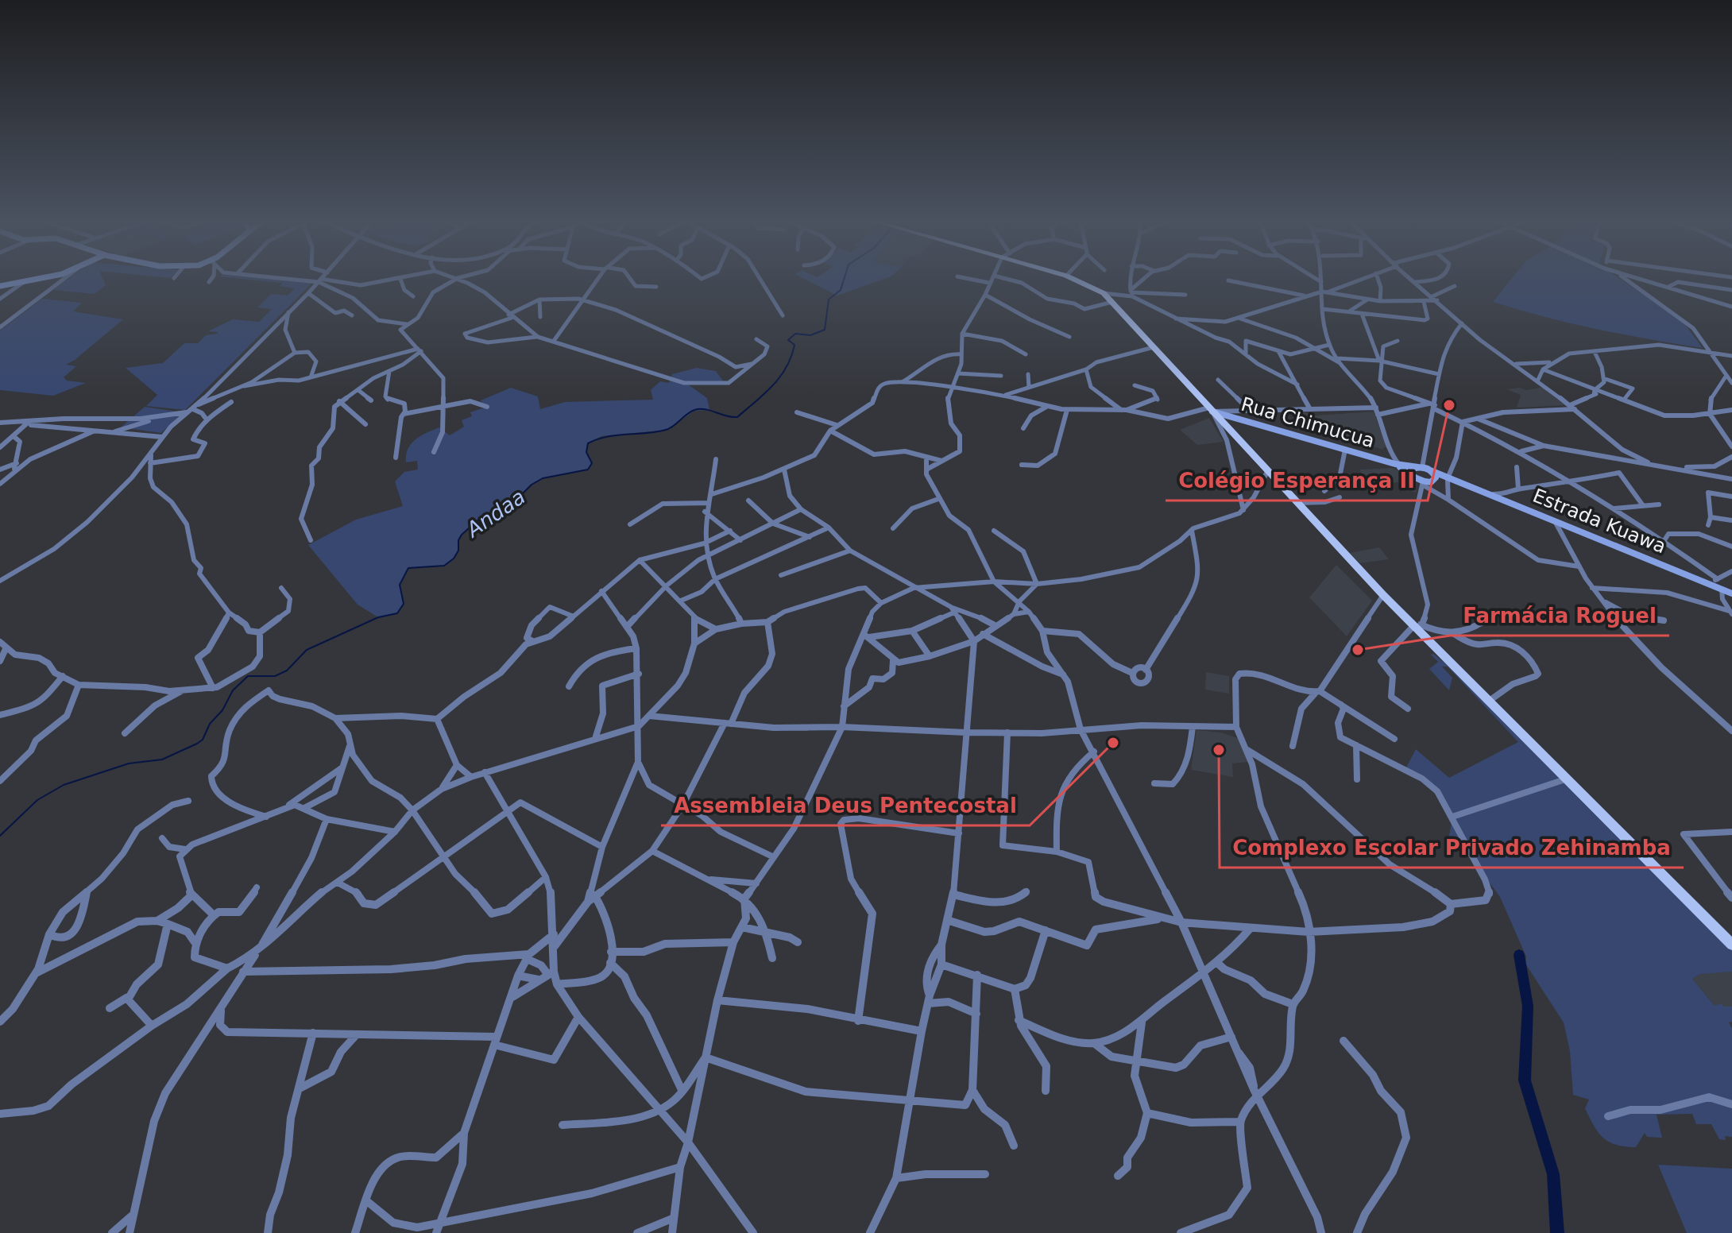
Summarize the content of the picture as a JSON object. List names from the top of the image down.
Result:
{
  "streets": {
    "street": ["Rua Chimucua", "Estrada Kuawa"]
  },
  "crossings": [
    ["Rua Chimucua", "Estrada Kuawa"]
  ],
  "water": ["Andaa"],
  "places": [
    "Colégio Esperança II",
    "Farmácia Roguel",
    "Assembleia Deus Pentecostal",
    "Complexo Escolar Privado Zehinamba"
  ]
}
